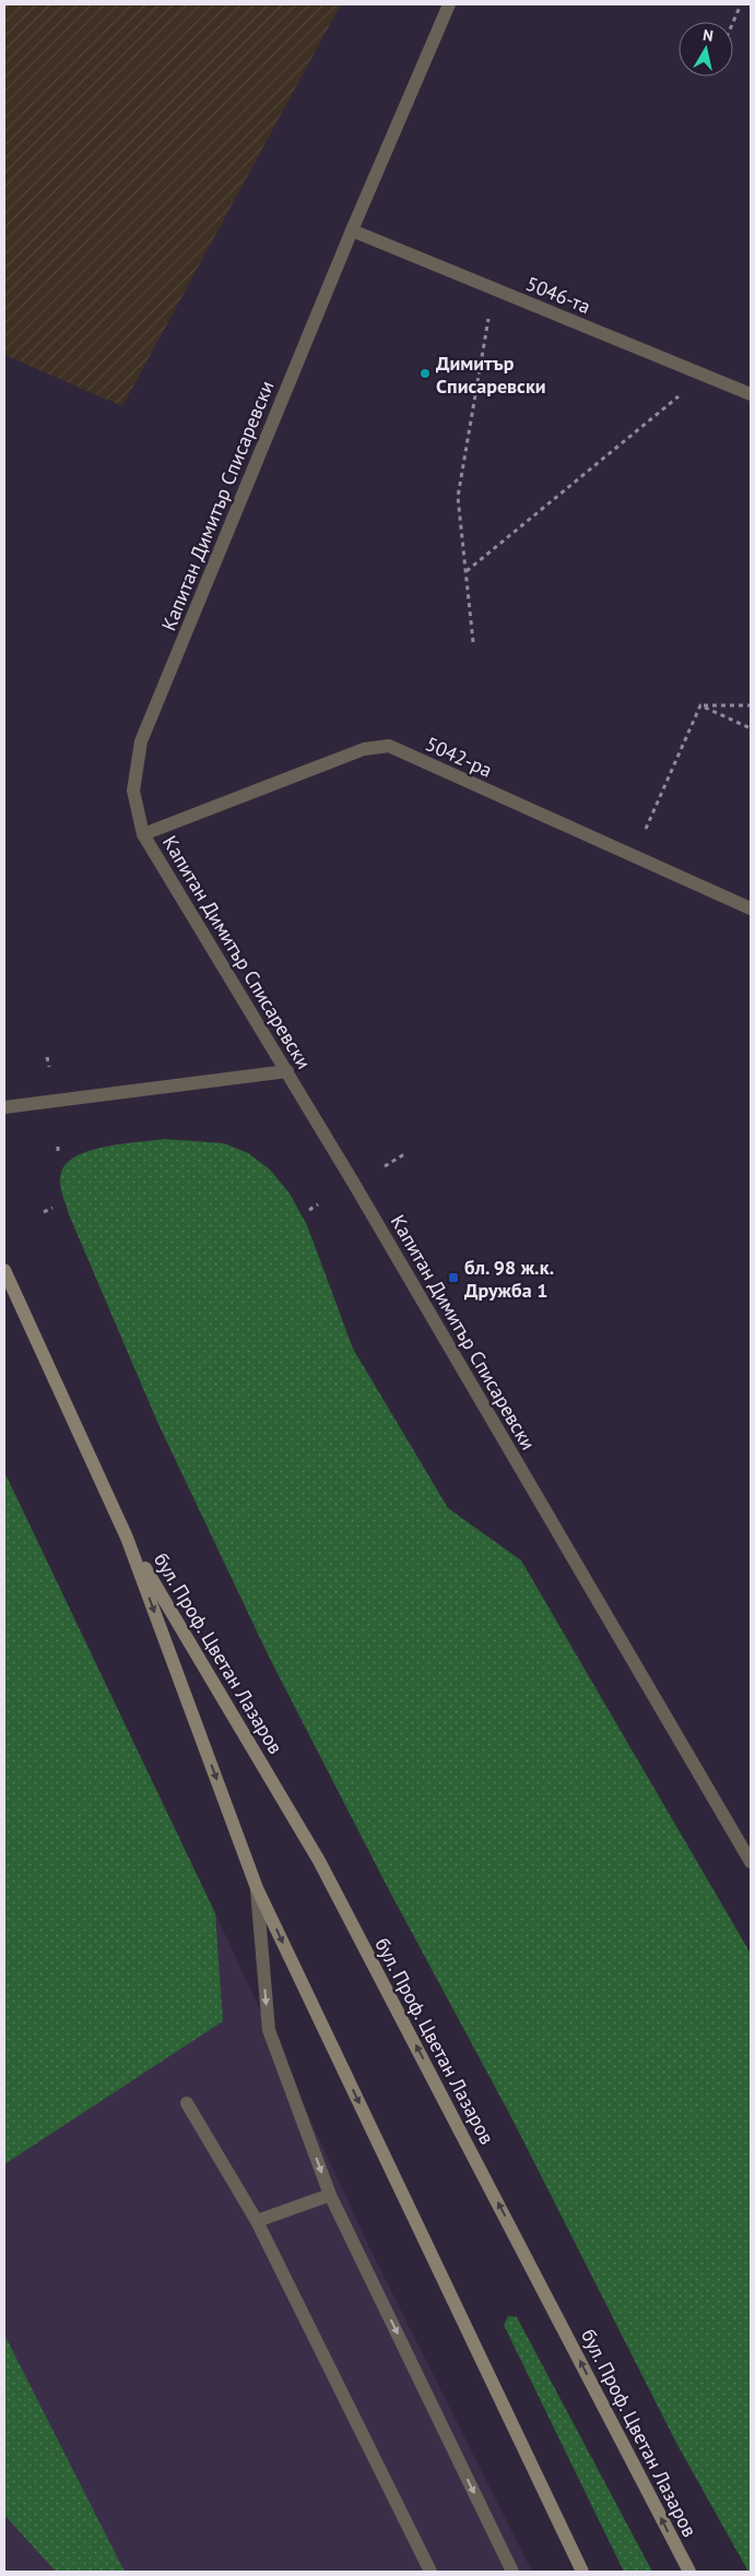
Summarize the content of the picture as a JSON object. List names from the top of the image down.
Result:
{
  "streets": {
    "main road": ["бул. Проф. Цветан Лазаров"],
    "street": ["5046-та", "Капитан Димитър Списаревски", "5042-ра"]
  },
  "crossings": [
    ["5046-та", "Капитан Димитър Списаревски"],
    ["Капитан Димитър Списаревски", "5042-ра"]
  ],
  "places": {
    "other": ["Димитър Списаревски"],
    "transit": ["бл. 98 ж.к. Дружба 1"]
  },
  "north": "top"
}
